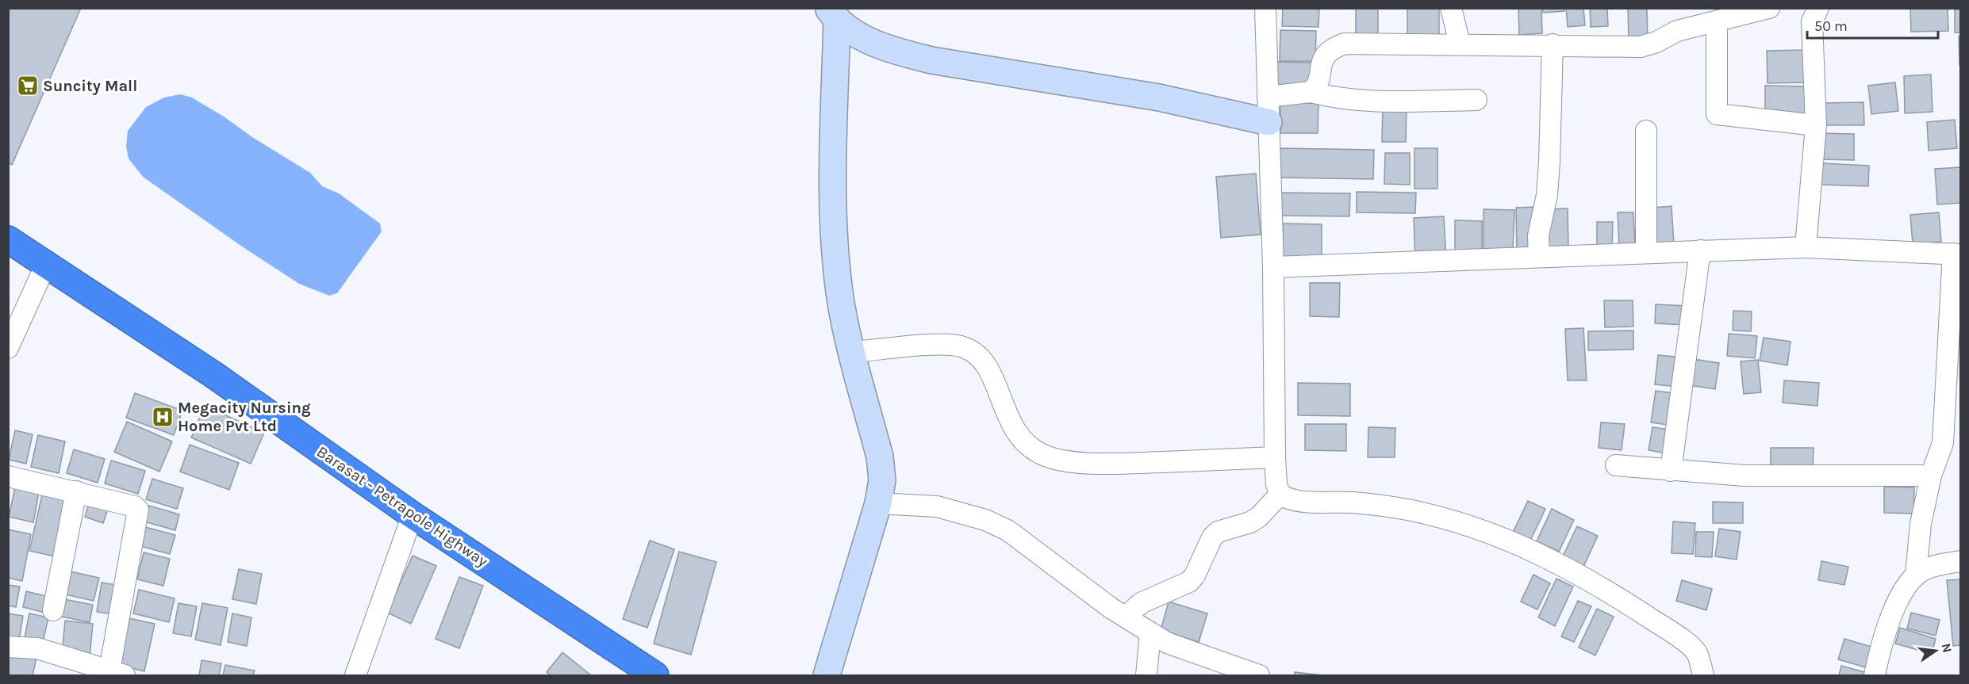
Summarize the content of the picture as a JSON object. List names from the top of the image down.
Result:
{
  "streets": {
    "highway": ["Barasat - Petrapole Highway"]
  },
  "places": {
    "supermarket": ["Suncity Mall"],
    "hospital": ["Megacity Nursing Home Pvt Ltd"]
  },
  "scale_bar": "50 m",
  "north": "right"
}
